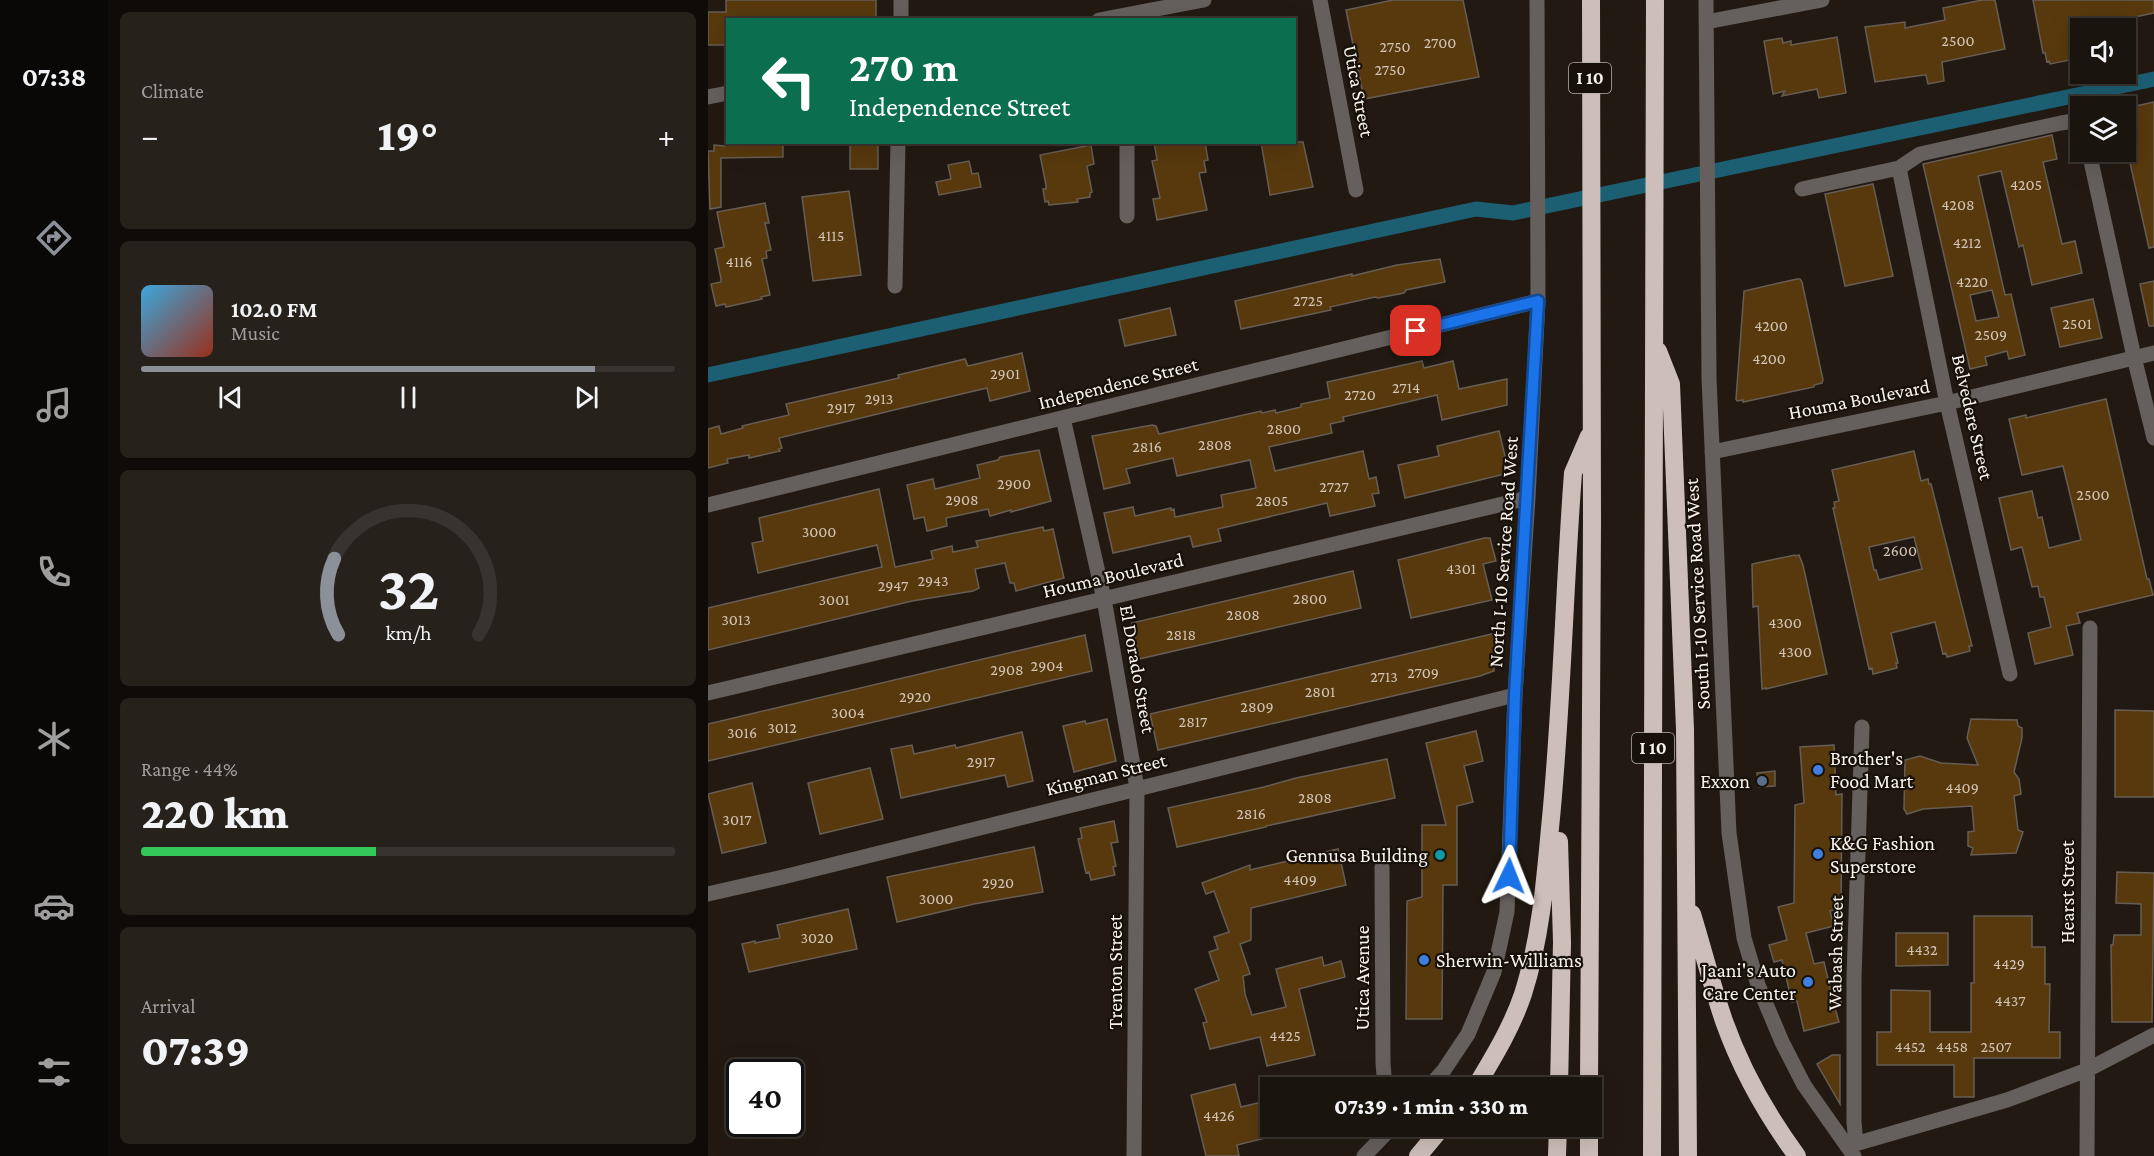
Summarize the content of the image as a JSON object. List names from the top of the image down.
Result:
{
  "streets": {
    "highway": ["I 10"],
    "street": [
      "Utica Street",
      "Independence Street",
      "Houma Boulevard",
      "Belvedere Street",
      "North I-10 Service Road West",
      "South I-10 Service Road West",
      "El Dorado Street",
      "Kingman Street",
      "Hearst Street",
      "Wabash Street",
      "Trenton Street",
      "Utica Avenue"
    ]
  },
  "crossings": [
    ["Independence Street", "North I-10 Service Road West"],
    ["Independence Street", "El Dorado Street"],
    ["Houma Boulevard", "Belvedere Street"],
    ["Houma Boulevard", "North I-10 Service Road West"],
    ["Houma Boulevard", "South I-10 Service Road West"],
    ["Houma Boulevard", "El Dorado Street"],
    ["North I-10 Service Road West", "Kingman Street"],
    ["South I-10 Service Road West", "Wabash Street"],
    ["El Dorado Street", "Kingman Street"],
    ["El Dorado Street", "Trenton Street"],
    ["Kingman Street", "Trenton Street"]
  ],
  "places": [
    "Brother's Food Mart",
    "Exxon",
    "K&G Fashion Superstore",
    "Gennusa Building",
    "Sherwin-Williams",
    "Jaani's Auto Care Center"
  ],
  "house_numbers": [
    "2500",
    "2700",
    "2750",
    "2750",
    "4205",
    "4208",
    "4115",
    "4212",
    "4116",
    "4220",
    "2725",
    "2501",
    "4200",
    "2509",
    "4200",
    "2901",
    "2714",
    "2720",
    "2913",
    "2917",
    "2800",
    "2808",
    "2816",
    "2900",
    "2727",
    "2500",
    "2908",
    "2805",
    "3000",
    "2600",
    "4301",
    "2943",
    "2947",
    "2800",
    "3001",
    "2808",
    "3013",
    "4300",
    "2818",
    "4300",
    "2904",
    "2908",
    "2709",
    "2713",
    "2801",
    "2920",
    "2809",
    "3004",
    "2817",
    "3012",
    "3016",
    "2917",
    "4409",
    "2808",
    "2816",
    "3017",
    "4409",
    "2920",
    "3000",
    "3020",
    "4432",
    "4429",
    "4437",
    "4425",
    "4452",
    "4458",
    "2507",
    "4426"
  ],
  "page": {
    "tabs": "07:38",
    "tile": [
      "Climate",
      ["Range · 44%", "220 km"],
      ["Arrival", "07:39"]
    ],
    "turn": ["270 m", "Independence Street"],
    "heat": ["−", "19°", "+"],
    "song": ["102.0 FM", "Music"],
    "limit": "40",
    "trip": "07:39 · 1 min · 330 m",
    "gauge": ["32", "km/h"]
  }
}
